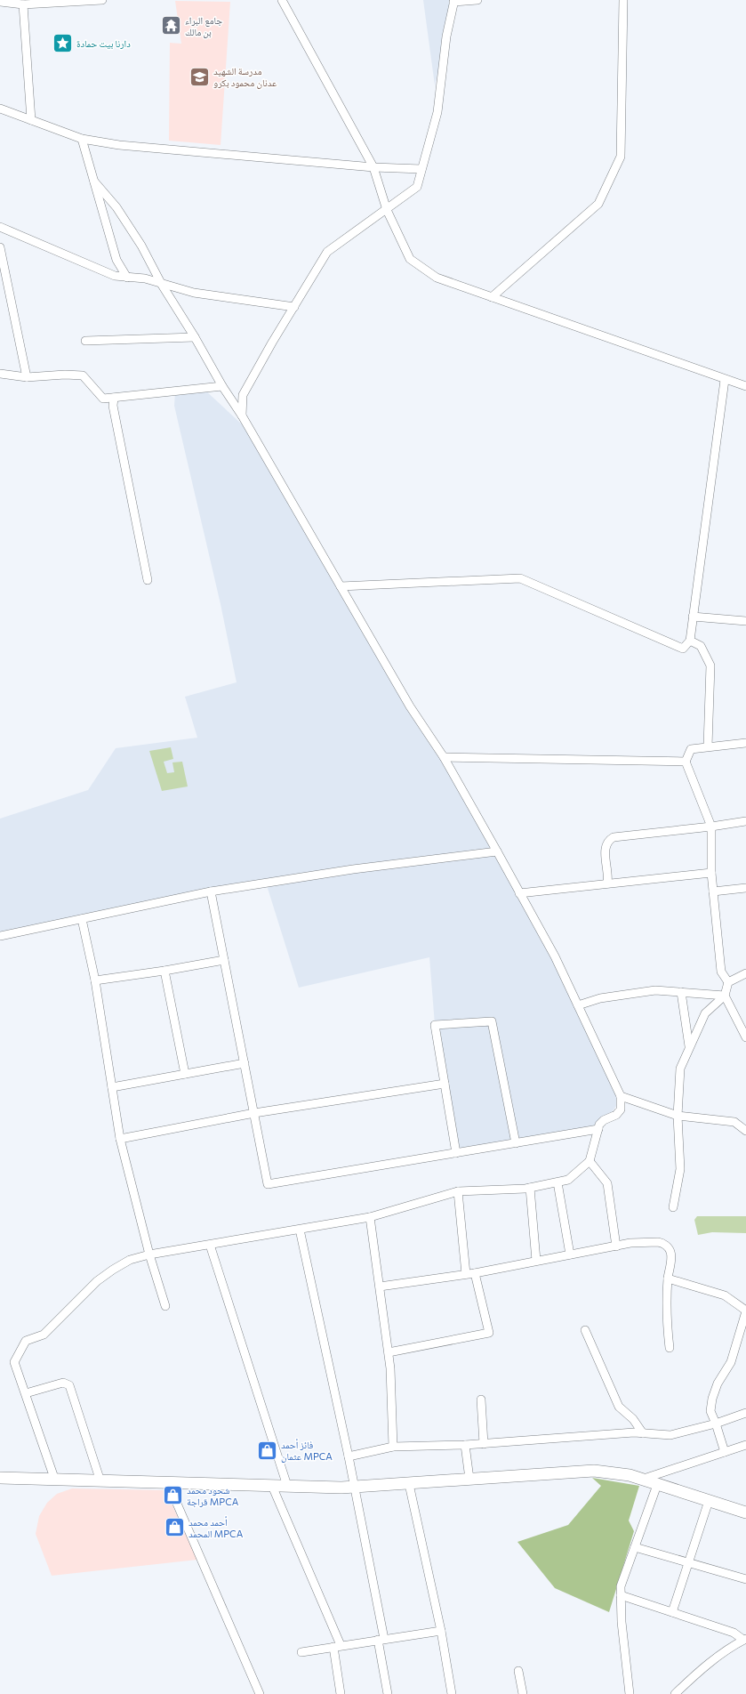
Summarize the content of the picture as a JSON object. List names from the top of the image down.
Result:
{
  "places": {
    "temple": ["جامع البراء بن مالك"],
    "place": ["دارنا بيت حمادة"],
    "school or university": ["مدرسة الشهيد عدنان محمود بكرو"],
    "shop": ["فائز أحمد عثمان MPCA", "شحود محمد قراجة MPCA", "أحمد محمد المحمد MPCA"]
  }
}
